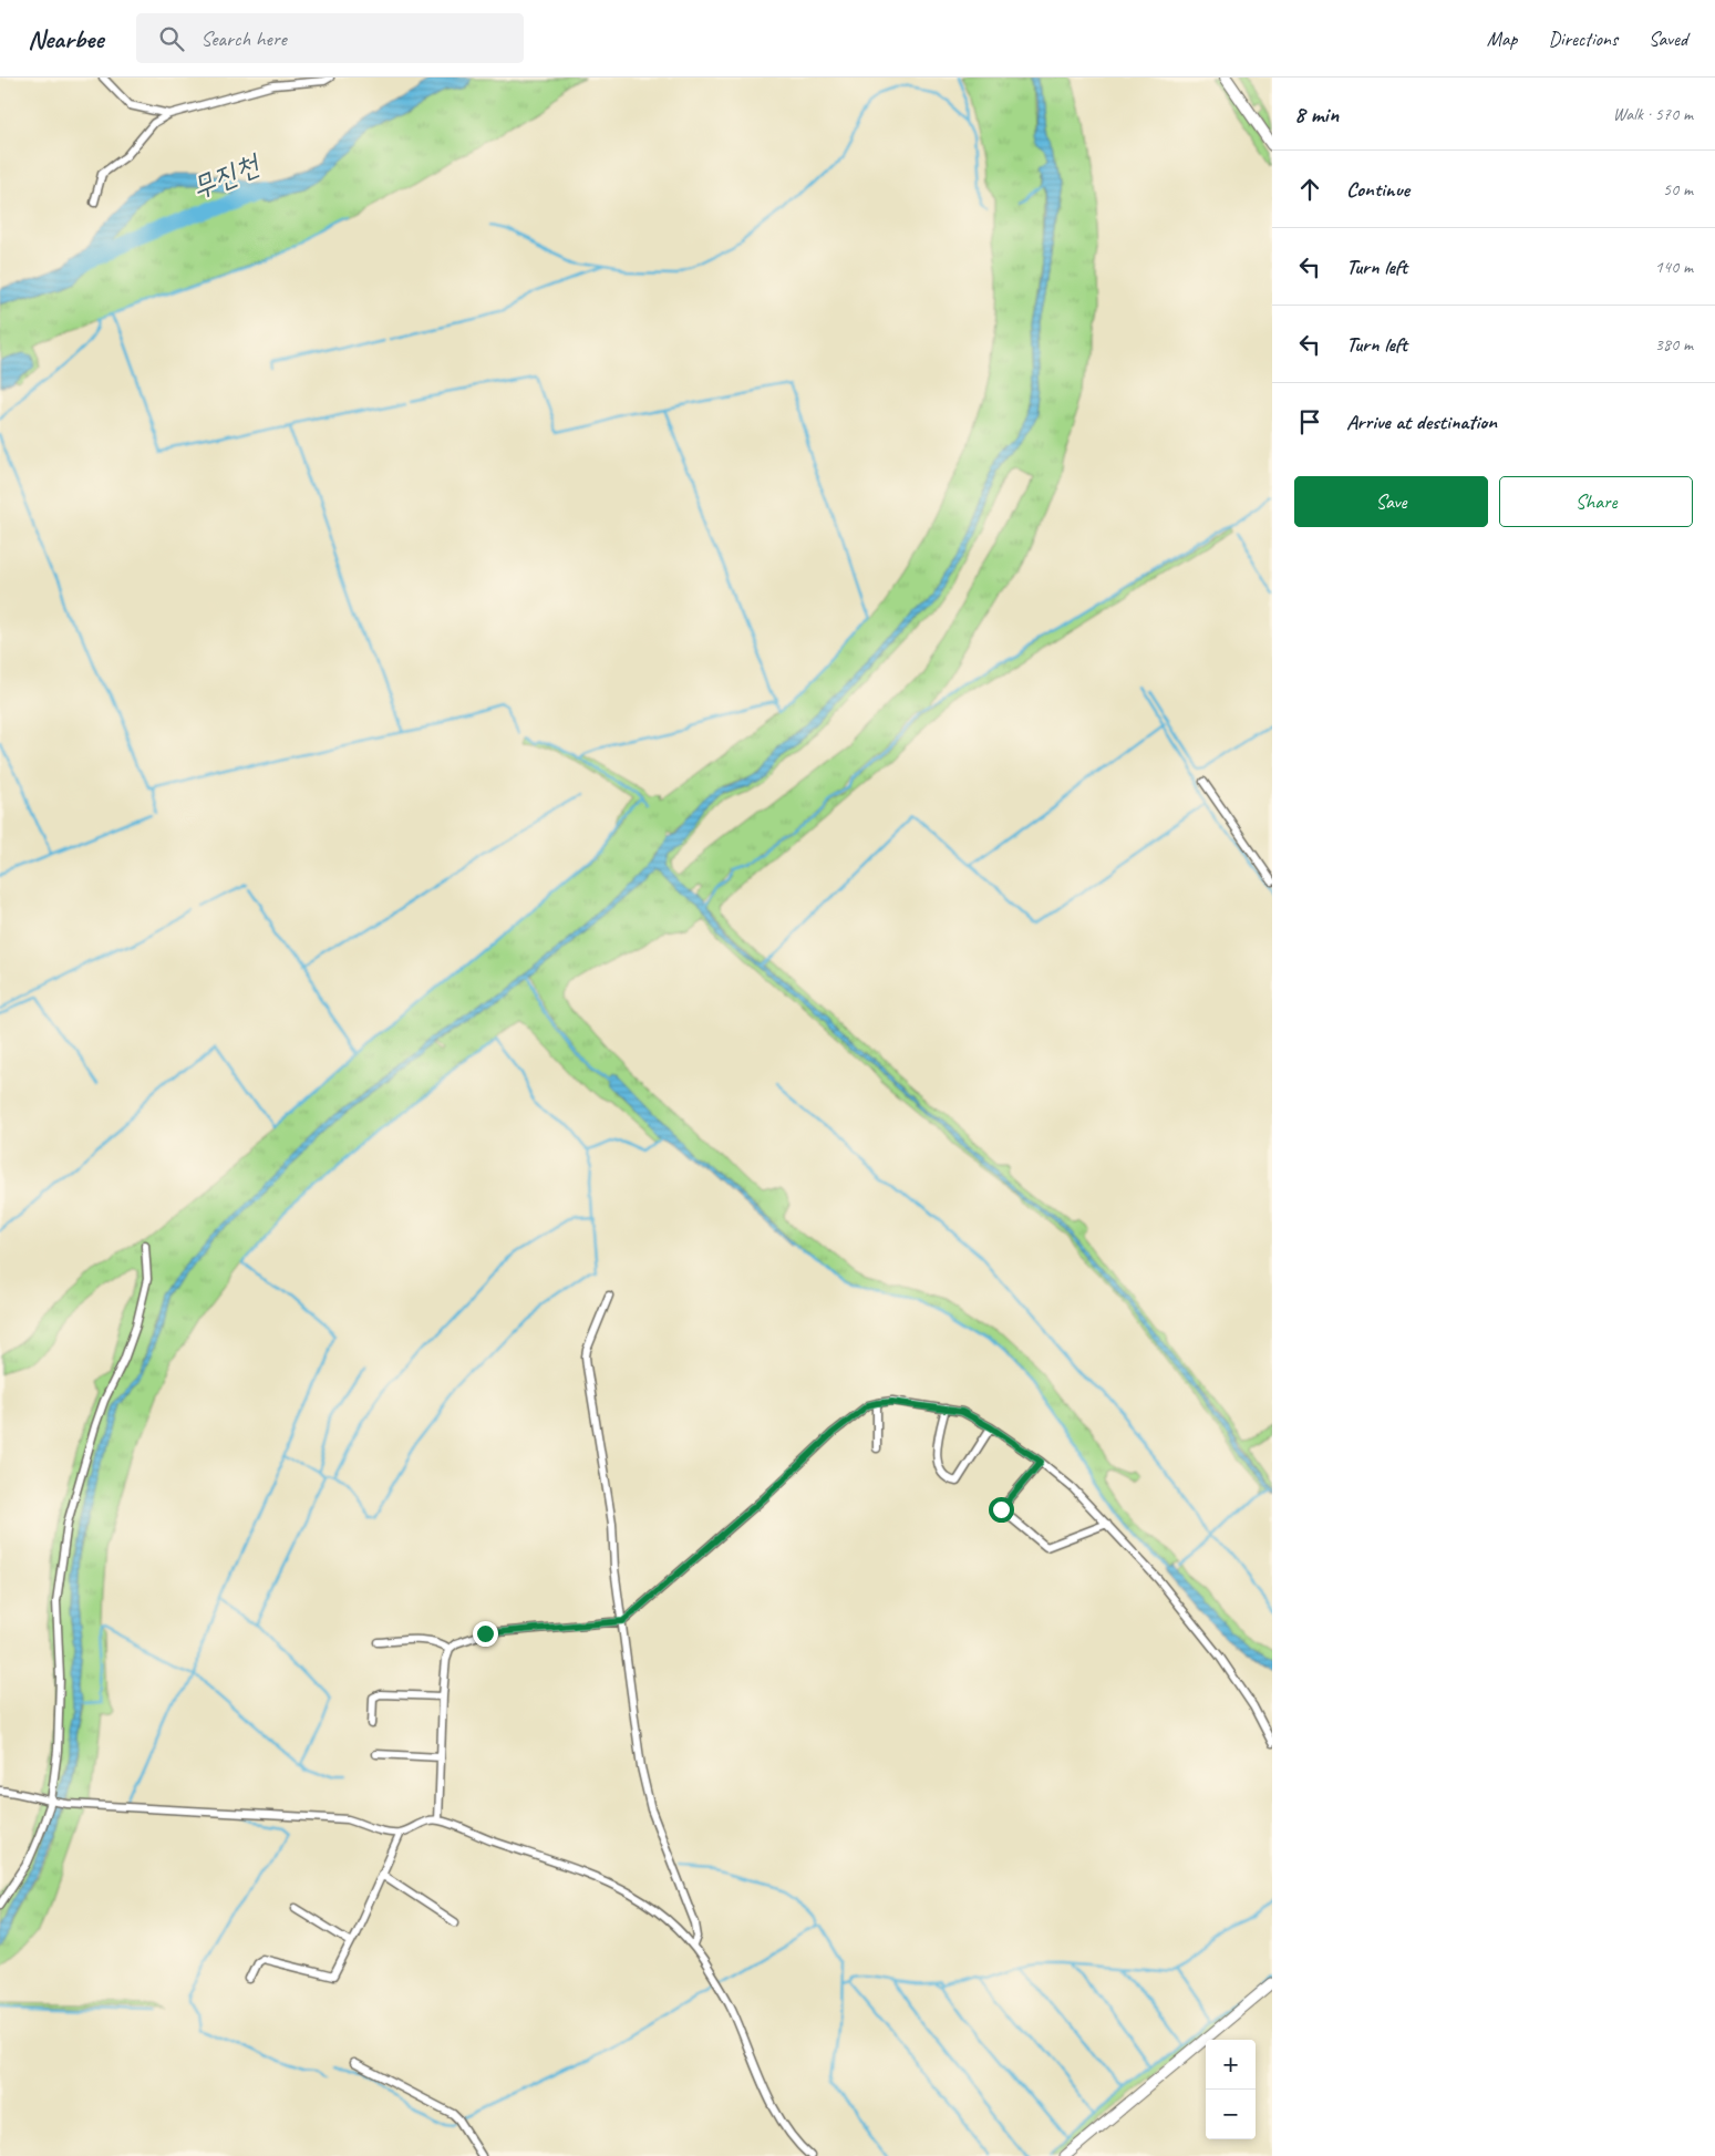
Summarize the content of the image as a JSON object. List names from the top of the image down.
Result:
{
  "water": ["무진천"],
  "page": {
    "header": "Nearbee",
    "search": "Search here",
    "nav": ["Map", "Directions", "Saved"],
    "heading": ["8 min", "Walk · 570 m"],
    "list": [
      ["Continue", "50 m"],
      ["Turn left", "140 m"],
      ["Turn left", "380 m"],
      "Arrive at destination"
    ],
    "buttons": ["Save", "Share"],
    "map_buttons": ["+", "−"]
  }
}
